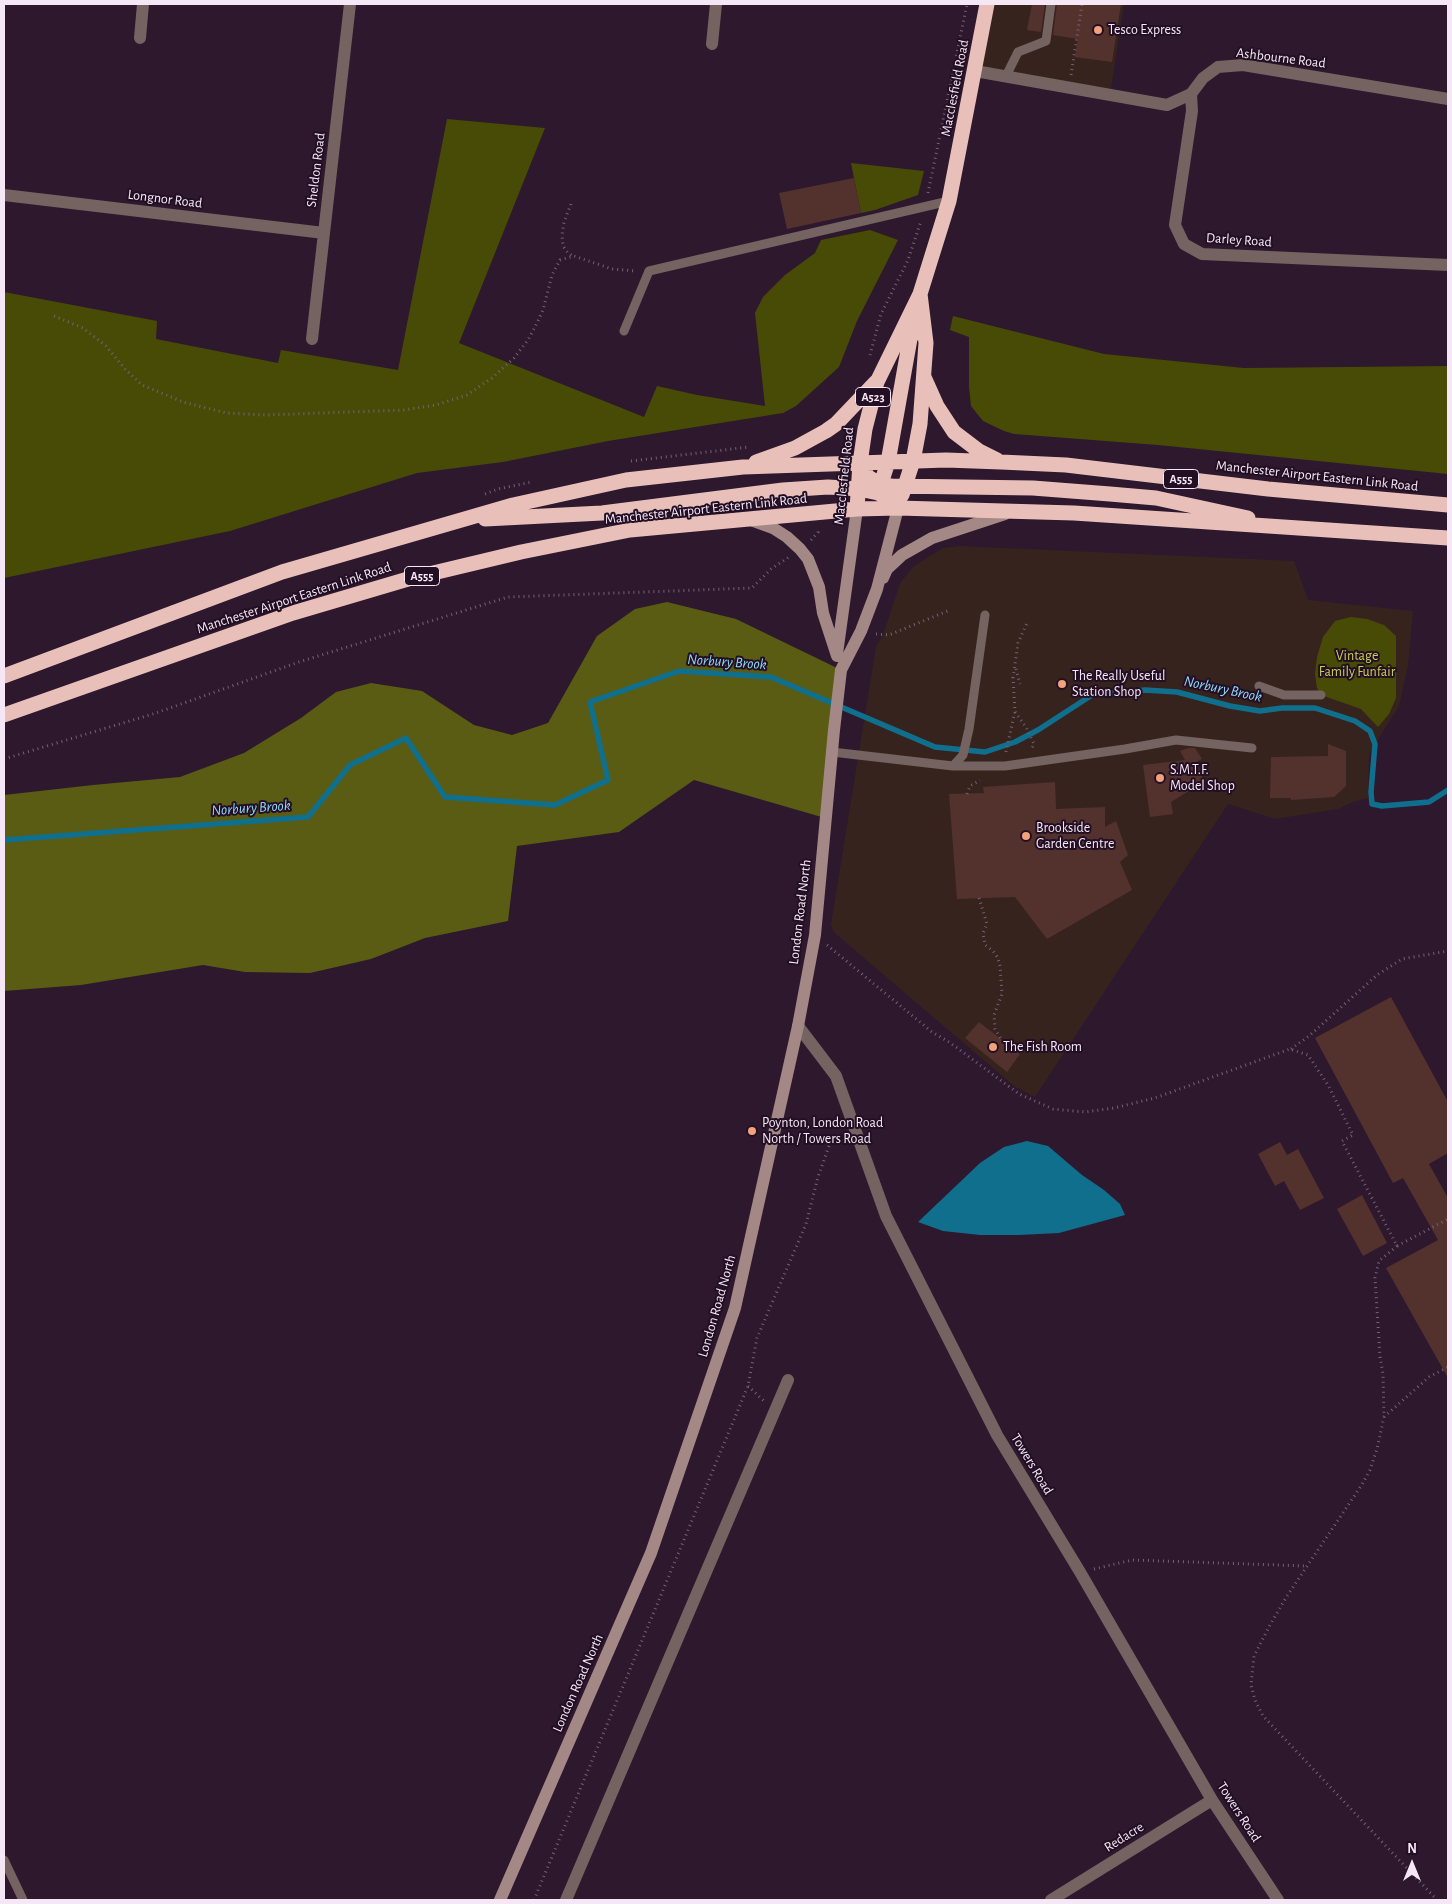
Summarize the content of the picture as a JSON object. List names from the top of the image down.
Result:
{
  "streets": {
    "highway": [
      "Macclesfield Road",
      "A523",
      "Manchester Airport Eastern Link Road",
      "A555"
    ],
    "main road": ["London Road North"],
    "street": [
      "Ashbourne Road",
      "Sheldon Road",
      "Longnor Road",
      "Darley Road",
      "Towers Road",
      "Redacre"
    ]
  },
  "crossings": [
    ["Ashbourne Road", "Macclesfield Road"],
    ["Ashbourne Road", "Darley Road"],
    ["Macclesfield Road", "Manchester Airport Eastern Link Road"],
    ["Macclesfield Road", "A555"],
    ["Macclesfield Road", "London Road North"],
    ["Sheldon Road", "Longnor Road"],
    ["Manchester Airport Eastern Link Road", "A555"],
    ["London Road North", "Towers Road"],
    ["Towers Road", "Redacre"]
  ],
  "water": ["Norbury Brook"],
  "parks": ["Vintage Family Funfair"],
  "places": [
    "Tesco Express",
    "The Really Useful Station Shop",
    "S.M.T.F. Model Shop",
    "Brookside Garden Centre",
    "The Fish Room",
    "Poynton, London Road North / Towers Road"
  ],
  "north": "top"
}
